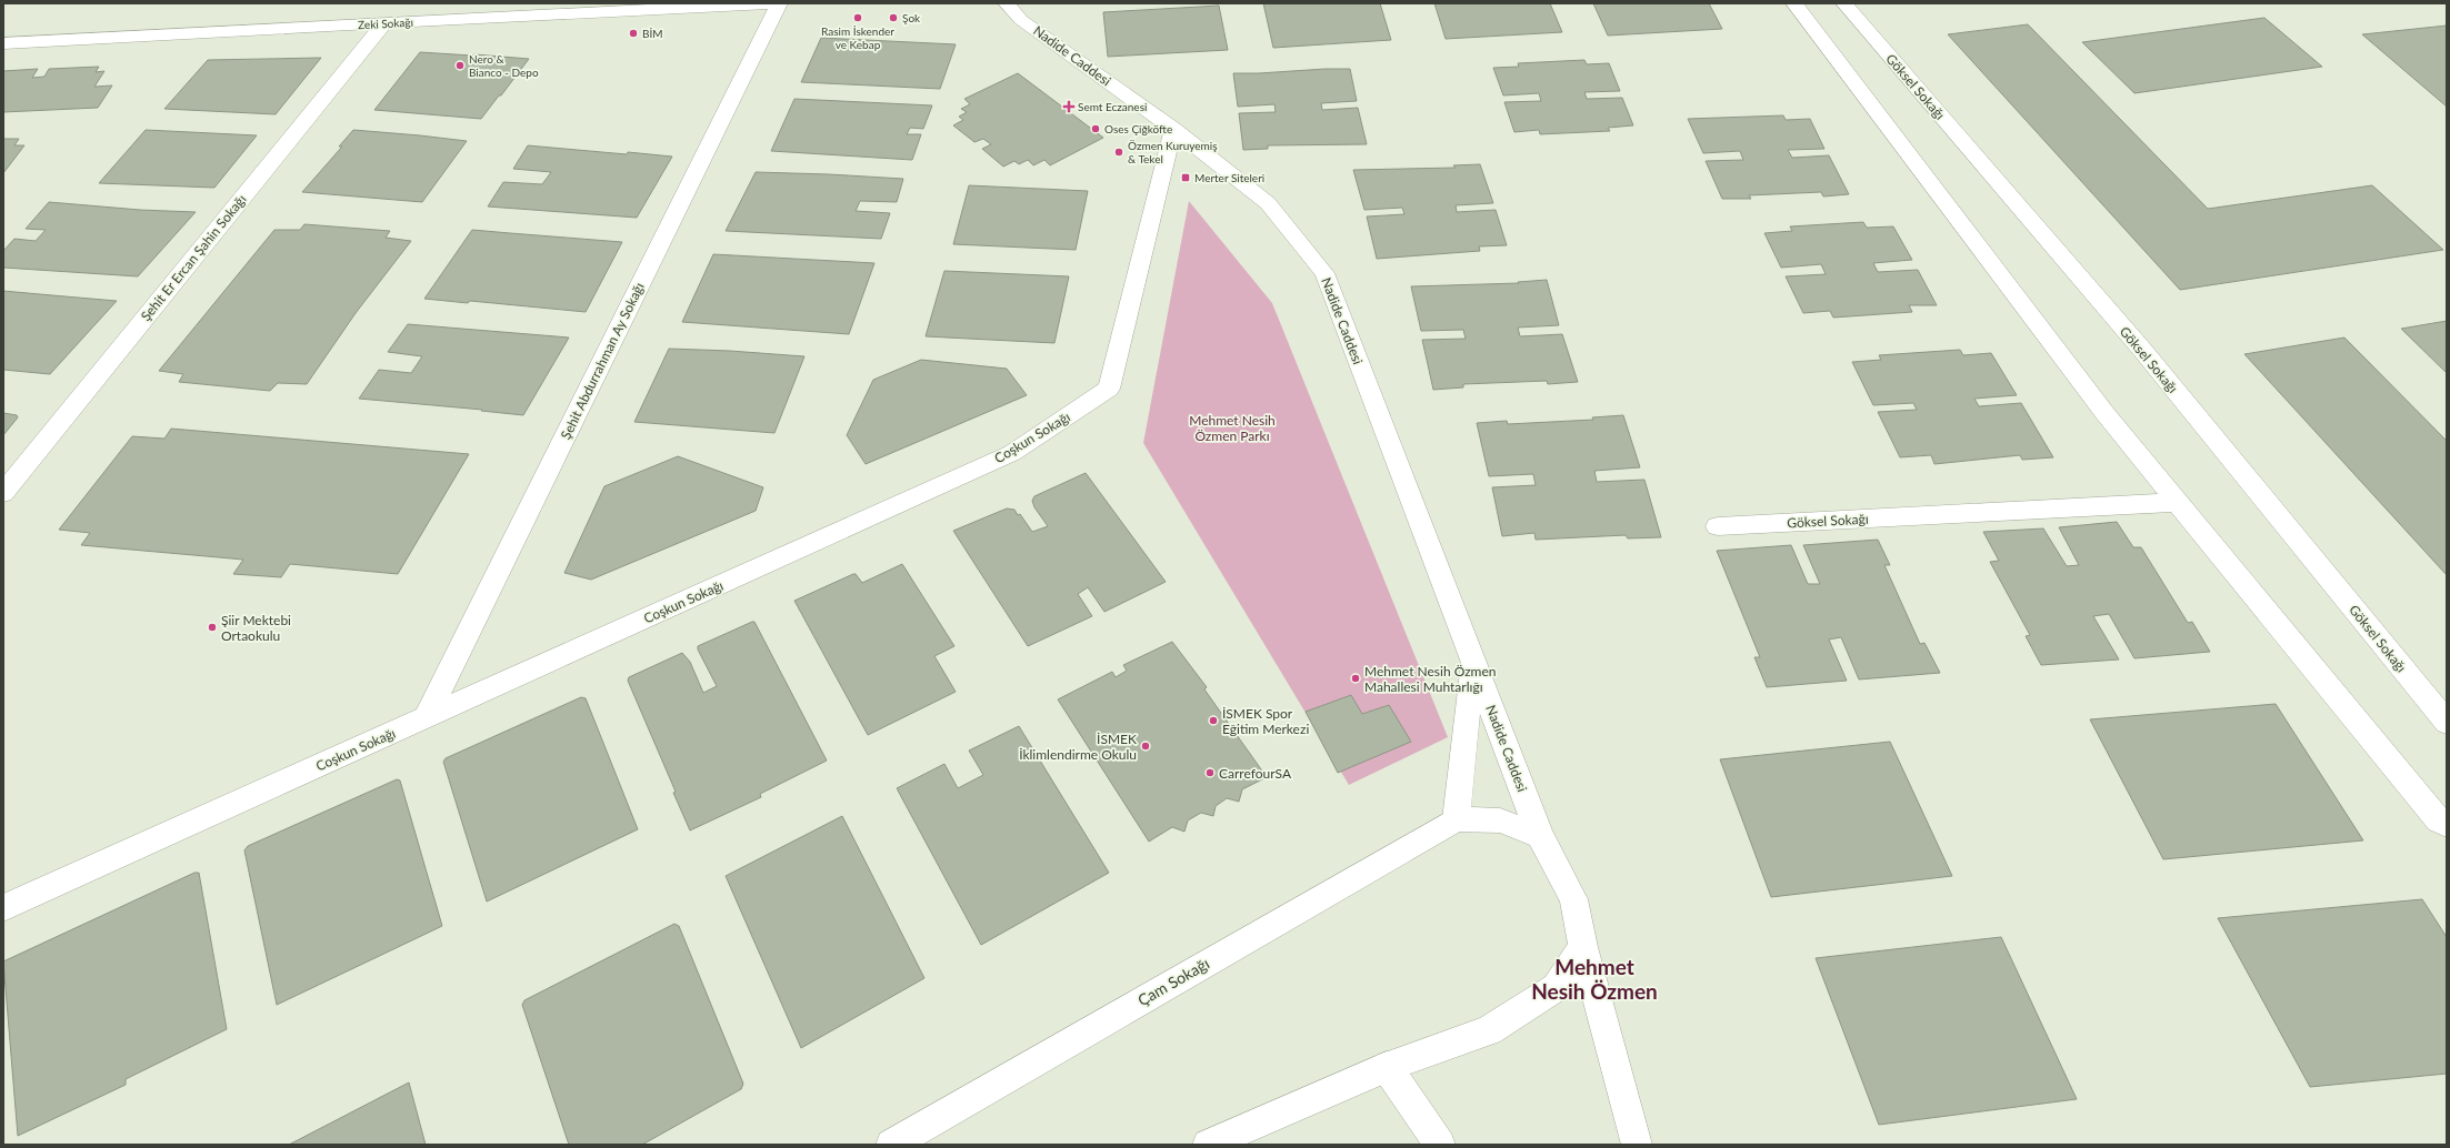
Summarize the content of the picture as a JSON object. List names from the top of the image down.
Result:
{
  "streets": {
    "street": [
      "Zeki Sokağı",
      "Nadide Caddesi",
      "Göksel Sokağı",
      "Şehit Er Ercan Şahin Sokağı",
      "Şehit Abdurrahman Ay Sokağı",
      "Coşkun Sokağı",
      "Çam Sokağı"
    ]
  },
  "crossings": [
    ["Zeki Sokağı", "Şehit Er Ercan Şahin Sokağı"],
    ["Nadide Caddesi", "Coşkun Sokağı"],
    ["Nadide Caddesi", "Çam Sokağı"],
    ["Şehit Abdurrahman Ay Sokağı", "Coşkun Sokağı"]
  ],
  "districts": ["Mehmet Nesih Özmen"],
  "parks": ["Mehmet Nesih Özmen Parkı"],
  "places": {
    "other": [
      "Rasim İskender ve Kebap",
      "Şok",
      "BİM",
      "Nero & Bianco - Depo",
      "Oses Çiğköfte",
      "Özmen Kuruyemiş & Tekel",
      "Şiir Mektebi Ortaokulu",
      "Mehmet Nesih Özmen Mahallesi Muhtarlığı",
      "İSMEK Spor Eğitim Merkezi",
      "İSMEK İklimlendirme Okulu",
      "CarrefourSA"
    ],
    "health": ["Semt Eczanesi"],
    "transit": ["Merter Siteleri"]
  }
}
